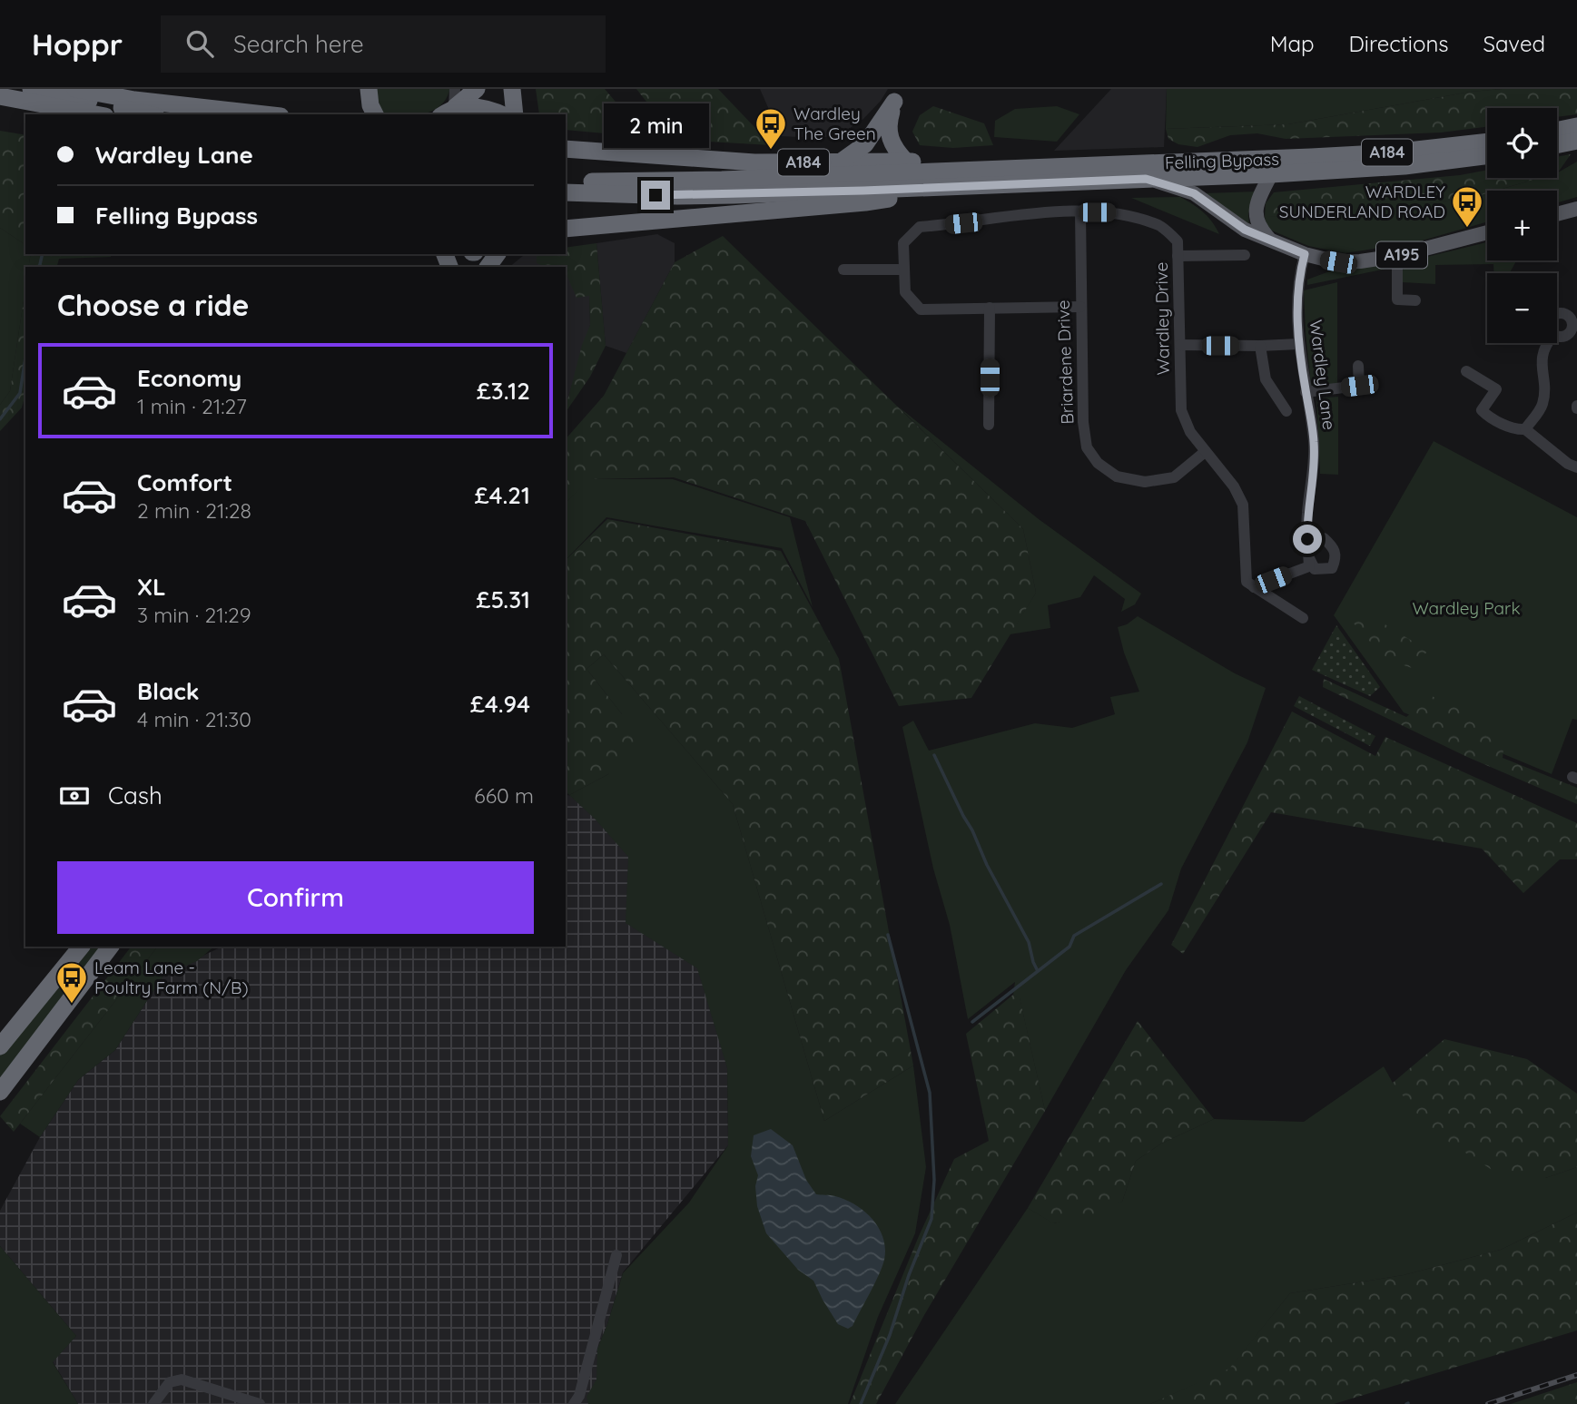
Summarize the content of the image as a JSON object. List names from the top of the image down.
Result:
{
  "streets": {
    "highway": ["A184", "Felling Bypass"],
    "main road": ["A195"],
    "street": ["Wardley Drive", "Briardene Drive", "Wardley Lane"]
  },
  "crossings": [
    ["A184", "Felling Bypass"],
    ["Felling Bypass", "A195"],
    ["A195", "Wardley Lane"],
    ["Wardley Drive", "Briardene Drive"]
  ],
  "parks": ["Wardley Park"],
  "places": {
    "bus stop": ["Wardley The Green", "WARDLEY SUNDERLAND ROAD", "Leam Lane - Poultry Farm (N/B)"]
  },
  "page": {
    "header": "Hoppr",
    "search": "Search here",
    "nav": ["Map", "Directions", "Saved"],
    "bubble": "2 min",
    "map_buttons": ["+", "−"],
    "banner": ["Wardley Lane", "Felling Bypass"],
    "heading": "Choose a ride",
    "list": [
      {
        "name": "Economy",
        "note": "1 min · 21:27",
        "value": "£3.12"
      },
      {
        "name": "Comfort",
        "note": "2 min · 21:28",
        "value": "£4.21"
      },
      {
        "name": "XL",
        "note": "3 min · 21:29",
        "value": "£5.31"
      },
      {
        "name": "Black",
        "note": "4 min · 21:30",
        "value": "£4.94"
      }
    ],
    "pay": ["Cash", "660 m"],
    "buttons": "Confirm"
  }
}
